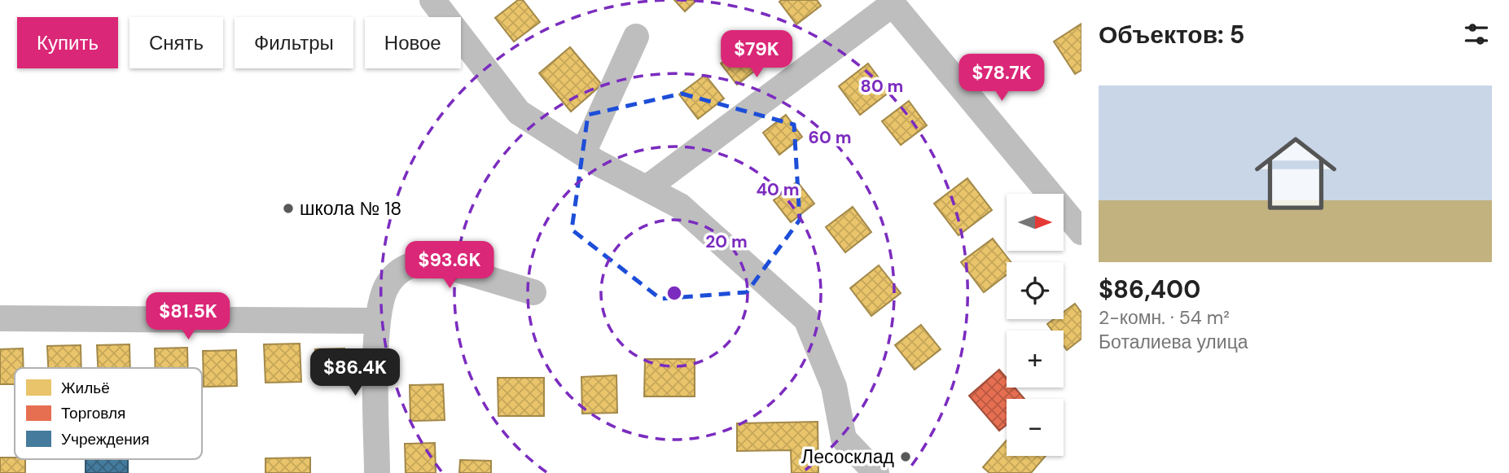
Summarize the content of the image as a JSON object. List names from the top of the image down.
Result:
{
  "places": ["школа № 18", "Лесосклад"],
  "legend": ["Жильё", "Торговля", "Учреждения"],
  "north": "right",
  "page": {
    "heading": "Объектов: 5",
    "chip": [
      "Купить",
      "Снять",
      "Фильтры",
      "Новое"
    ],
    "price": [
      "$79K",
      "$78.7K",
      "$93.6K",
      "$81.5K",
      "$86.4K"
    ],
    "list": [
      {
        "name": "$86,400",
        "note": "2-комн. · 54 m² · Боталиева улица"
      }
    ],
    "map_buttons": ["+", "−"]
  },
  "rings": [
    "80 m",
    "60 m",
    "40 m",
    "20 m"
  ]
}
